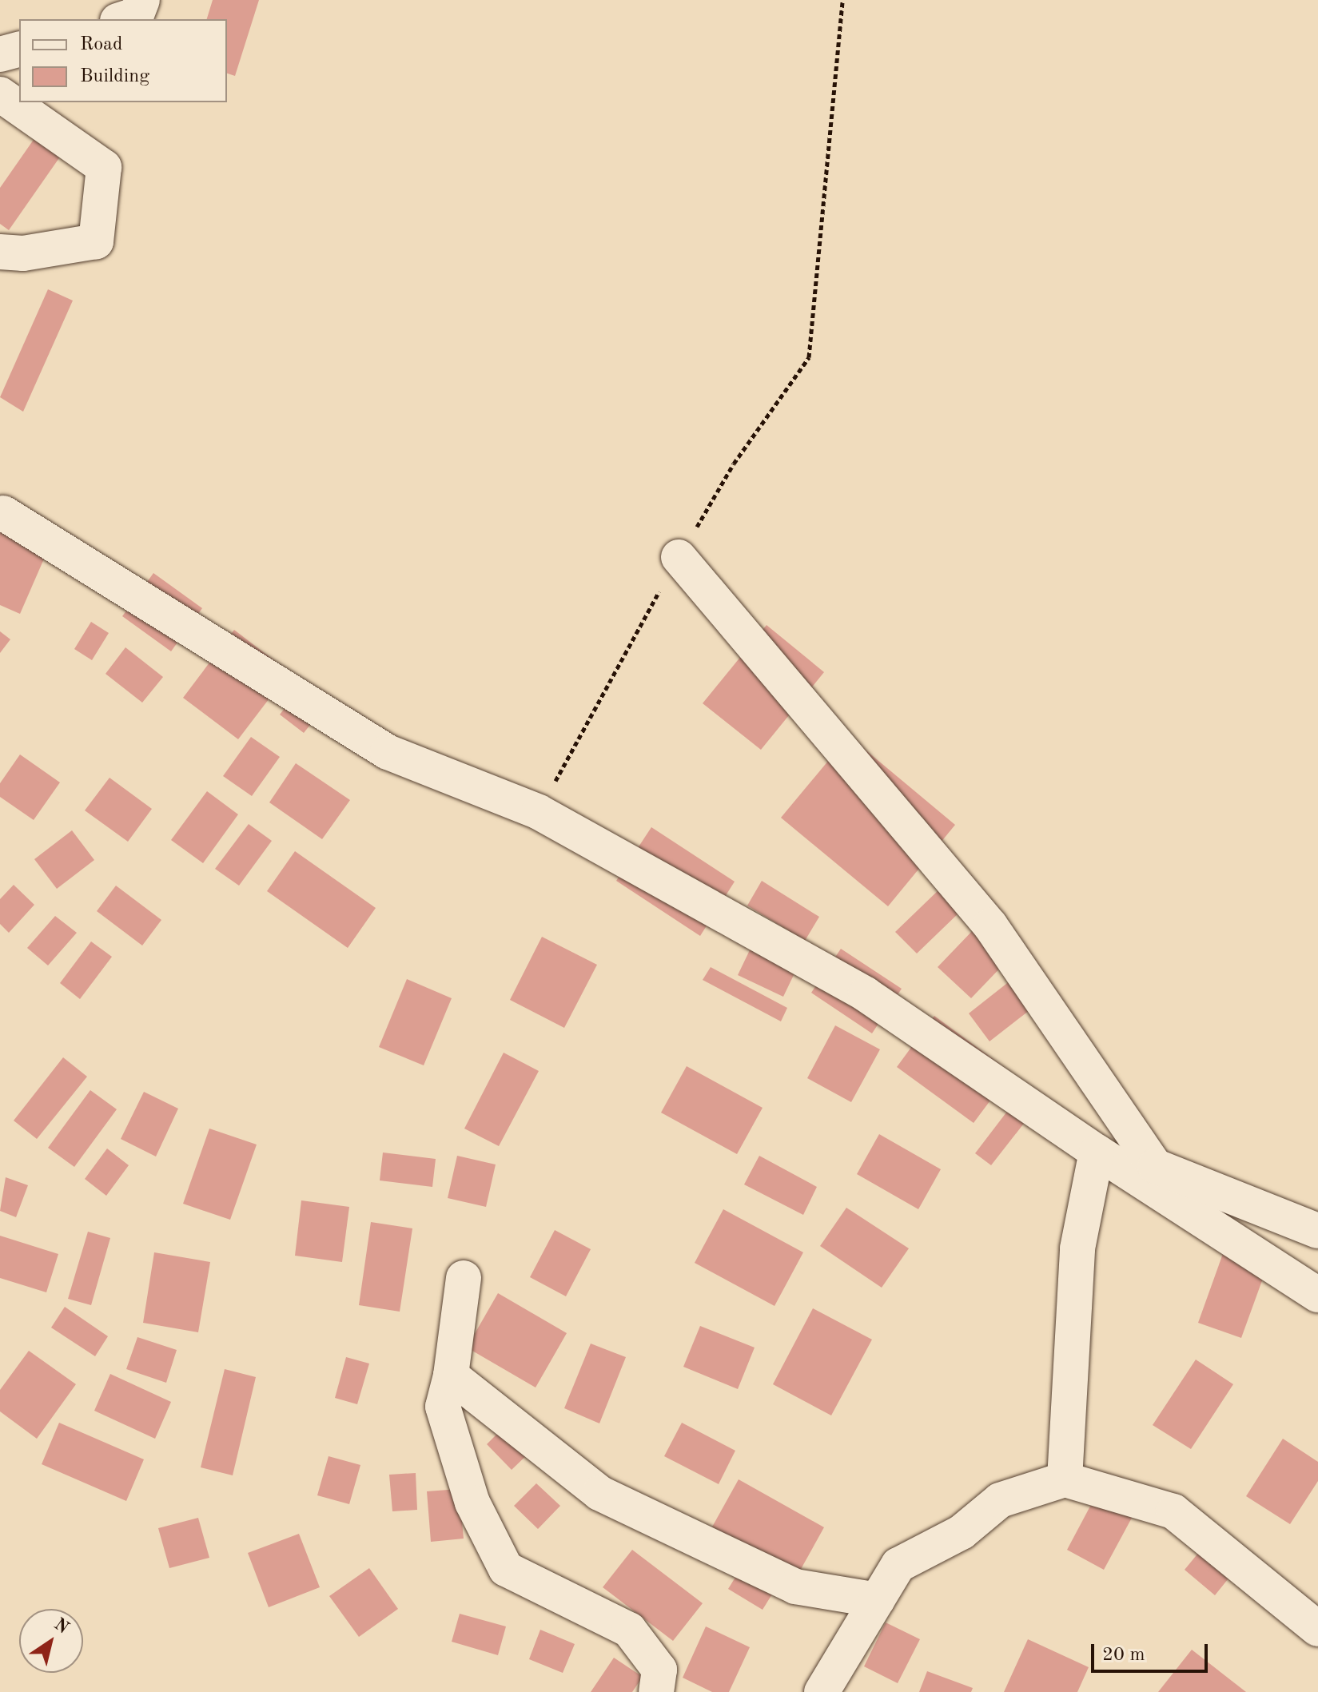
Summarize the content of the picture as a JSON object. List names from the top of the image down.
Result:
{
  "legend": ["Road", "Building"],
  "scale_bar": "20 m",
  "north": "top right"
}
